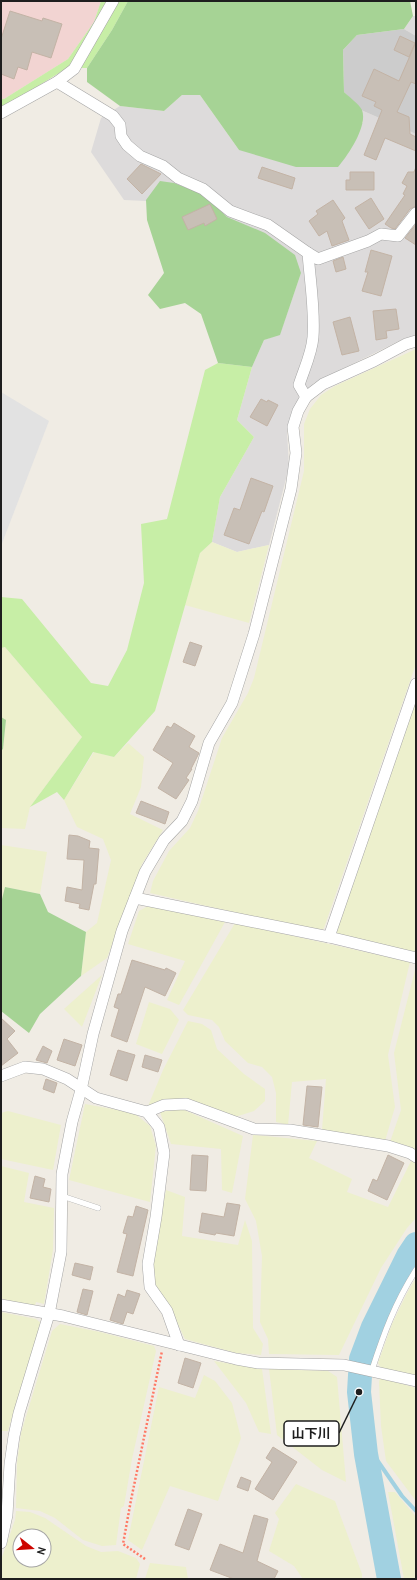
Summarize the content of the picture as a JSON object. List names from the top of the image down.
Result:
{
  "places": ["山下川"],
  "north": "right"
}
